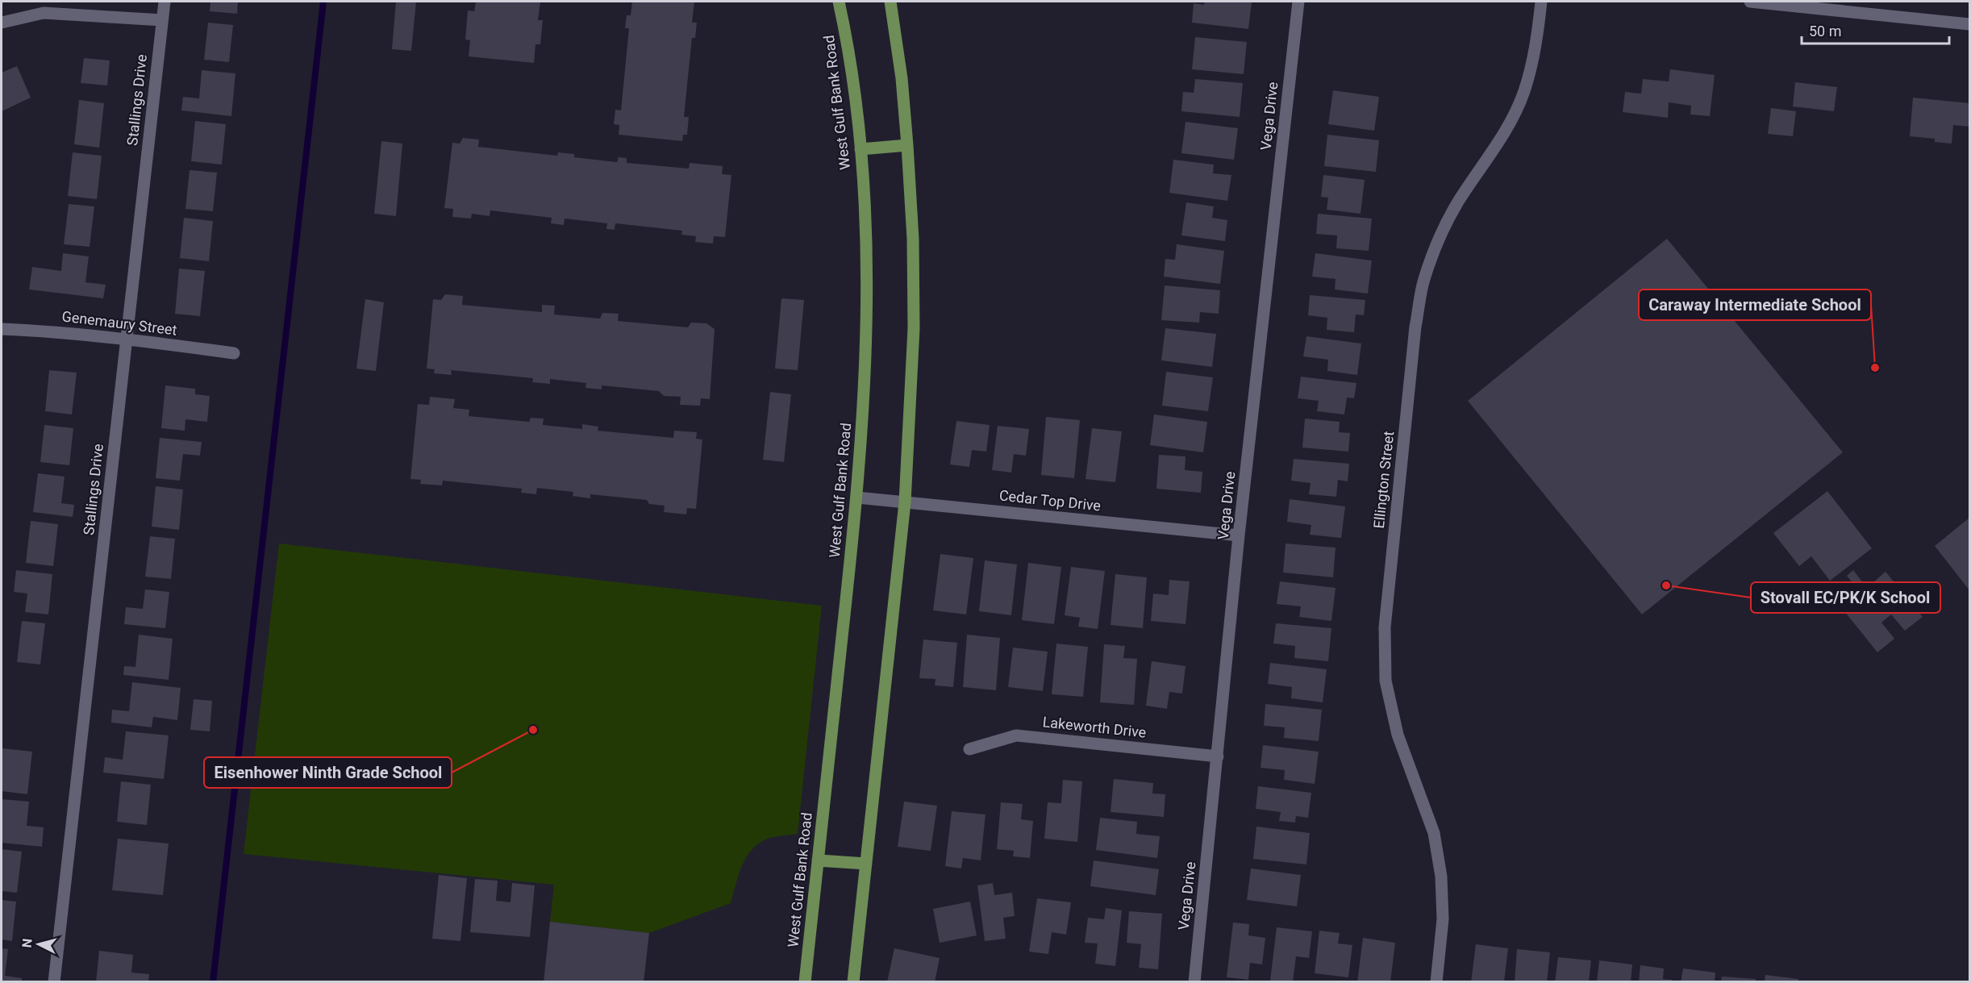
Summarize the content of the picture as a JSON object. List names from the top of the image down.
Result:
{
  "streets": {
    "main road": ["West Gulf Bank Road"],
    "street": [
      "Stallings Drive",
      "Vega Drive",
      "Genemaury Street",
      "Ellington Street",
      "Cedar Top Drive",
      "Lakeworth Drive"
    ]
  },
  "crossings": [
    ["Stallings Drive", "Genemaury Street"],
    ["West Gulf Bank Road", "Cedar Top Drive"],
    ["Vega Drive", "Cedar Top Drive"],
    ["Vega Drive", "Lakeworth Drive"]
  ],
  "places": ["Caraway Intermediate School", "Stovall EC/PK/K School", "Eisenhower Ninth Grade School"],
  "scale_bar": "50 m",
  "north": "left"
}
